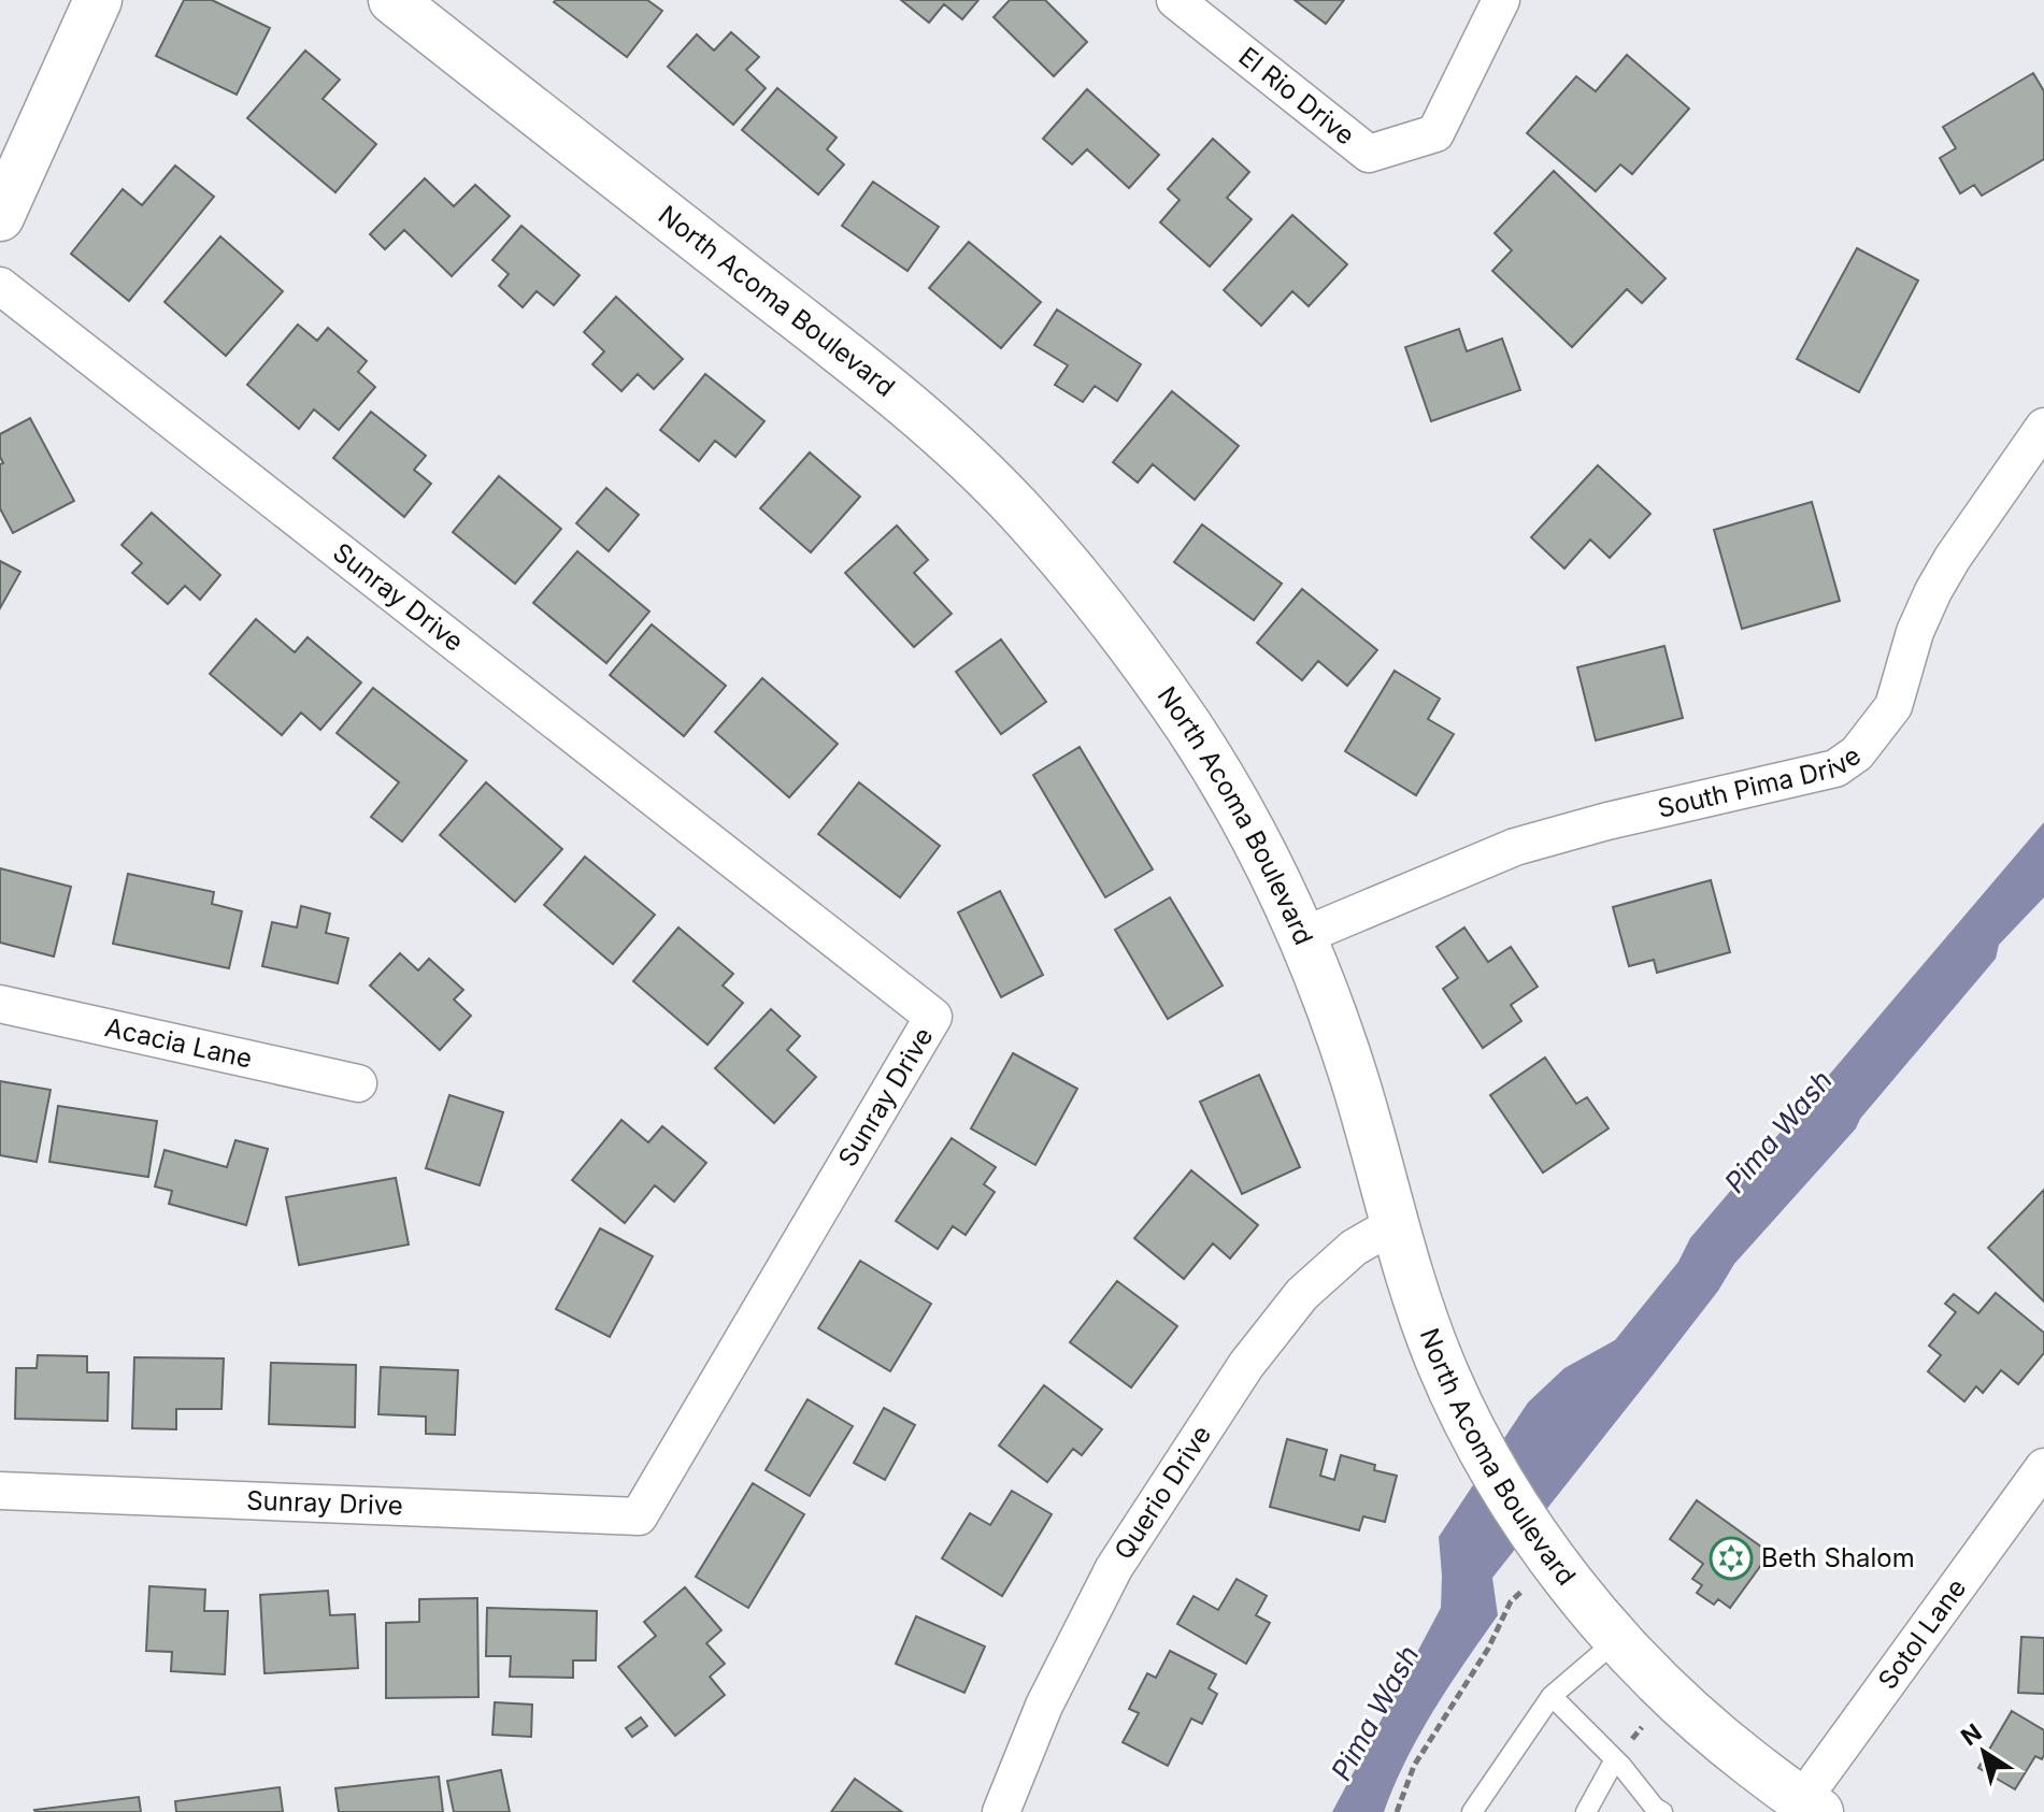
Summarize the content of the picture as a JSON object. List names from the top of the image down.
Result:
{
  "streets": {
    "main road": ["North Acoma Boulevard"],
    "street": [
      "El Rio Drive",
      "Sunray Drive",
      "South Pima Drive",
      "Acacia Lane",
      "Querio Drive",
      "Sotol Lane"
    ]
  },
  "crossings": [
    ["North Acoma Boulevard", "South Pima Drive"],
    ["North Acoma Boulevard", "Querio Drive"],
    ["North Acoma Boulevard", "Sotol Lane"]
  ],
  "water": ["Pima Wash"],
  "places": {
    "synagogue": ["Beth Shalom"]
  },
  "north": "top left"
}
